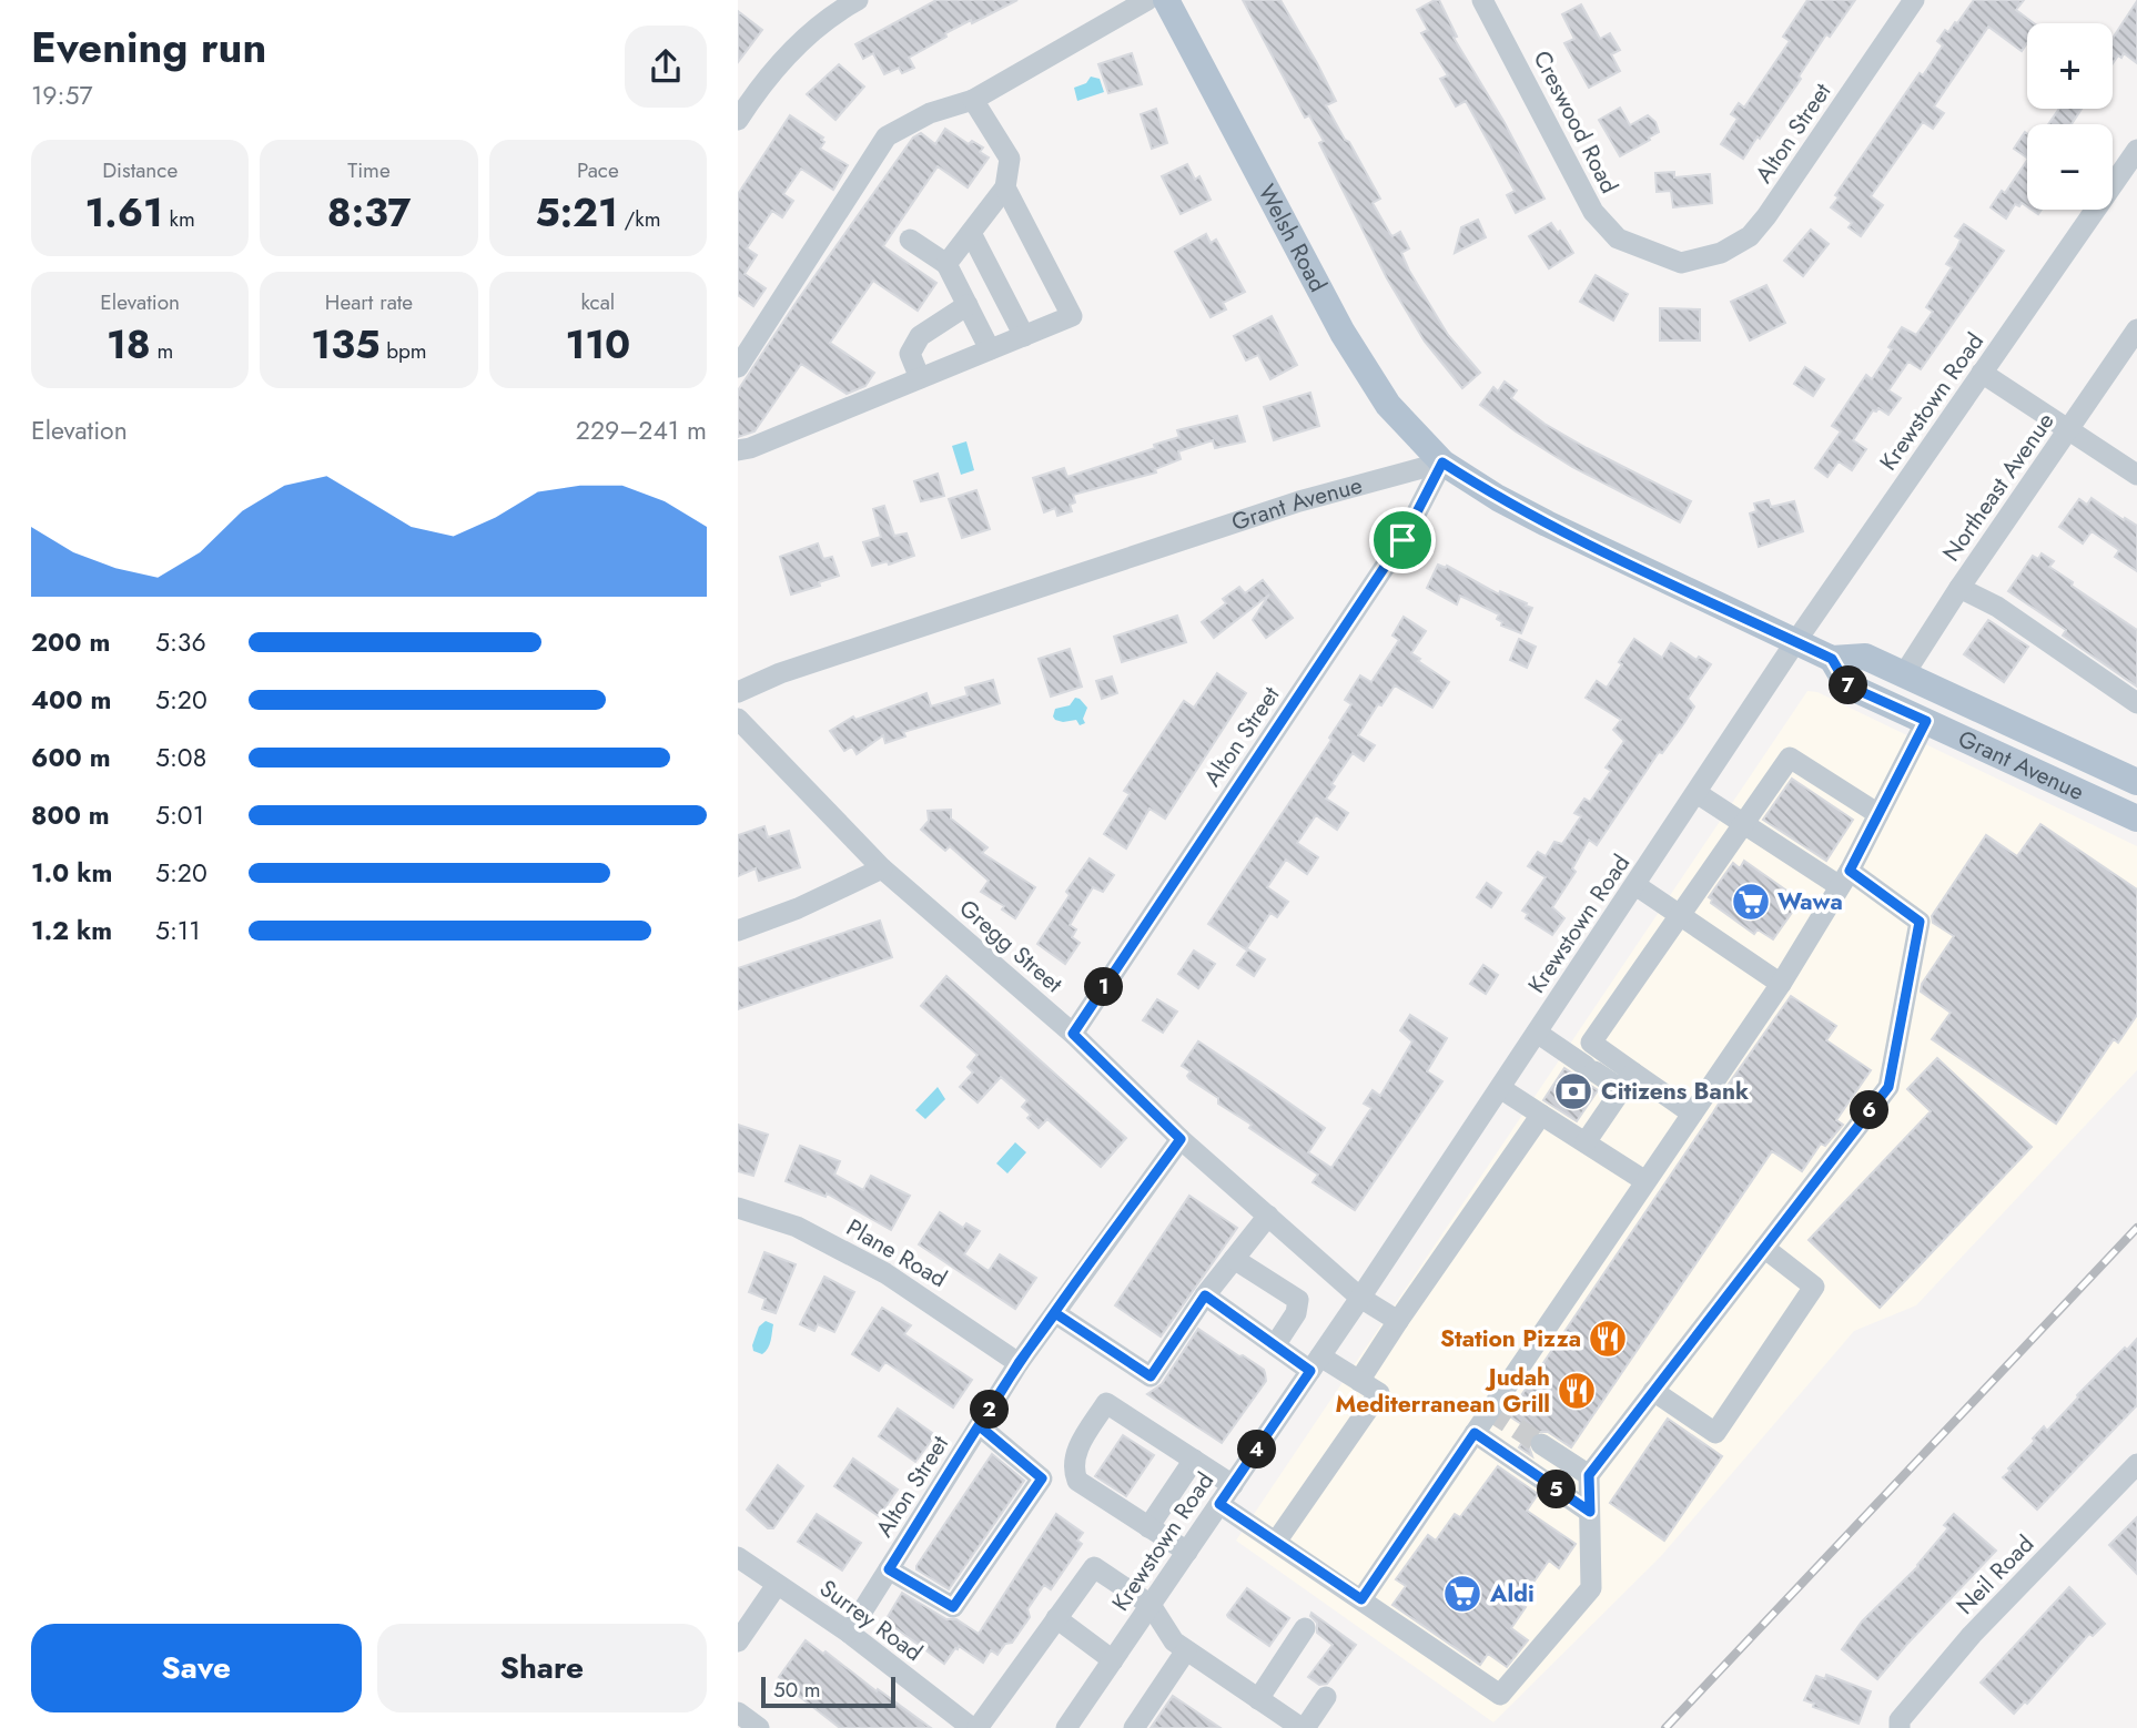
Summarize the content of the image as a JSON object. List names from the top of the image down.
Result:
{
  "streets": {
    "main road": ["Welsh Road", "Grant Avenue"],
    "street": [
      "Creswood Road",
      "Alton Street",
      "Krewstown Road",
      "Northeast Avenue",
      "Gregg Street",
      "Plane Road",
      "Neil Road",
      "Surrey Road"
    ]
  },
  "crossings": [
    ["Creswood Road", "Alton Street"],
    ["Alton Street", "Welsh Road"],
    ["Alton Street", "Grant Avenue"],
    ["Alton Street", "Gregg Street"],
    ["Alton Street", "Plane Road"],
    ["Alton Street", "Surrey Road"],
    ["Welsh Road", "Grant Avenue"],
    ["Krewstown Road", "Grant Avenue"],
    ["Krewstown Road", "Gregg Street"],
    ["Northeast Avenue", "Grant Avenue"]
  ],
  "places": {
    "supermarket": ["Wawa", "Aldi"],
    "bank": ["Citizens Bank"],
    "restaurant": ["Station Pizza", "Judah Mediterranean Grill"]
  },
  "scale_bar": "50 m",
  "page": {
    "heading": ["Evening run", "19:57"],
    "map_buttons": ["+", "−"],
    "stats": [
      ["Distance", "1.61 km"],
      ["Time", "8:37"],
      ["Pace", "5:21 /km"],
      ["Elevation", "18 m"],
      ["Heart rate", "135 bpm"],
      ["kcal", "110"]
    ],
    "chart": ["Elevation", "229–241 m"],
    "list": [
      {
        "name": "200 m",
        "note": "5:36"
      },
      {
        "name": "400 m",
        "note": "5:20"
      },
      {
        "name": "600 m",
        "note": "5:08"
      },
      {
        "name": "800 m",
        "note": "5:01"
      },
      {
        "name": "1.0 km",
        "note": "5:20"
      },
      {
        "name": "1.2 km",
        "note": "5:11"
      }
    ],
    "pins": [
      "7",
      "1",
      "6",
      "2",
      "4",
      "5"
    ],
    "buttons": ["Save", "Share"],
    "scale": "50 m"
  }
}
